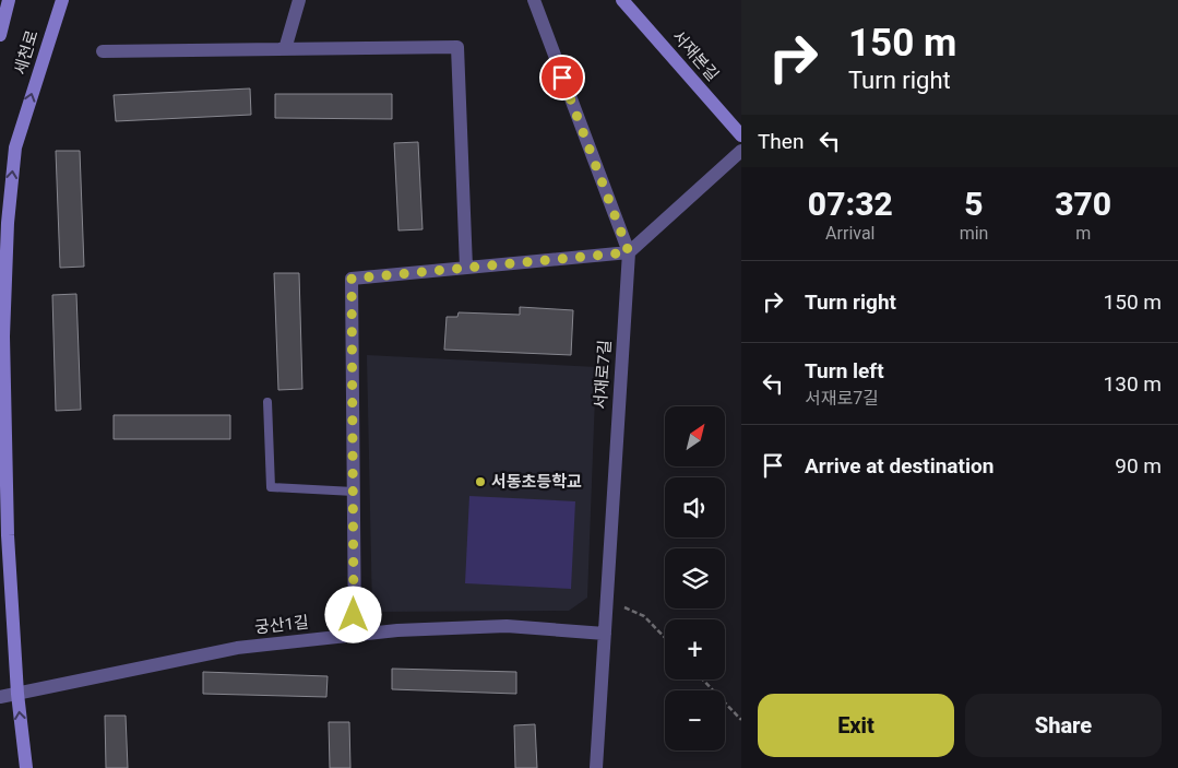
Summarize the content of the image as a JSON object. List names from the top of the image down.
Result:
{
  "streets": {
    "main road": ["세천로", "서재본길"],
    "street": ["서재로7길", "궁산1길"]
  },
  "crossings": [
    ["세천로", "궁산1길"],
    ["서재로7길", "궁산1길"]
  ],
  "one_way": ["세천로"],
  "places": ["서동초등학교"],
  "north": "top right",
  "page": {
    "turn": ["150 m", "Turn right"],
    "then": "Then",
    "eta": [
      "07:32",
      "Arrival",
      "5",
      "min",
      "370",
      "m"
    ],
    "list": [
      {
        "name": "Turn right",
        "value": "150 m"
      },
      {
        "name": "Turn left",
        "note": "서재로7길",
        "value": "130 m"
      },
      {
        "name": "Arrive at destination",
        "value": "90 m"
      }
    ],
    "map_buttons": ["+", "−"],
    "buttons": ["Exit", "Share"]
  }
}
